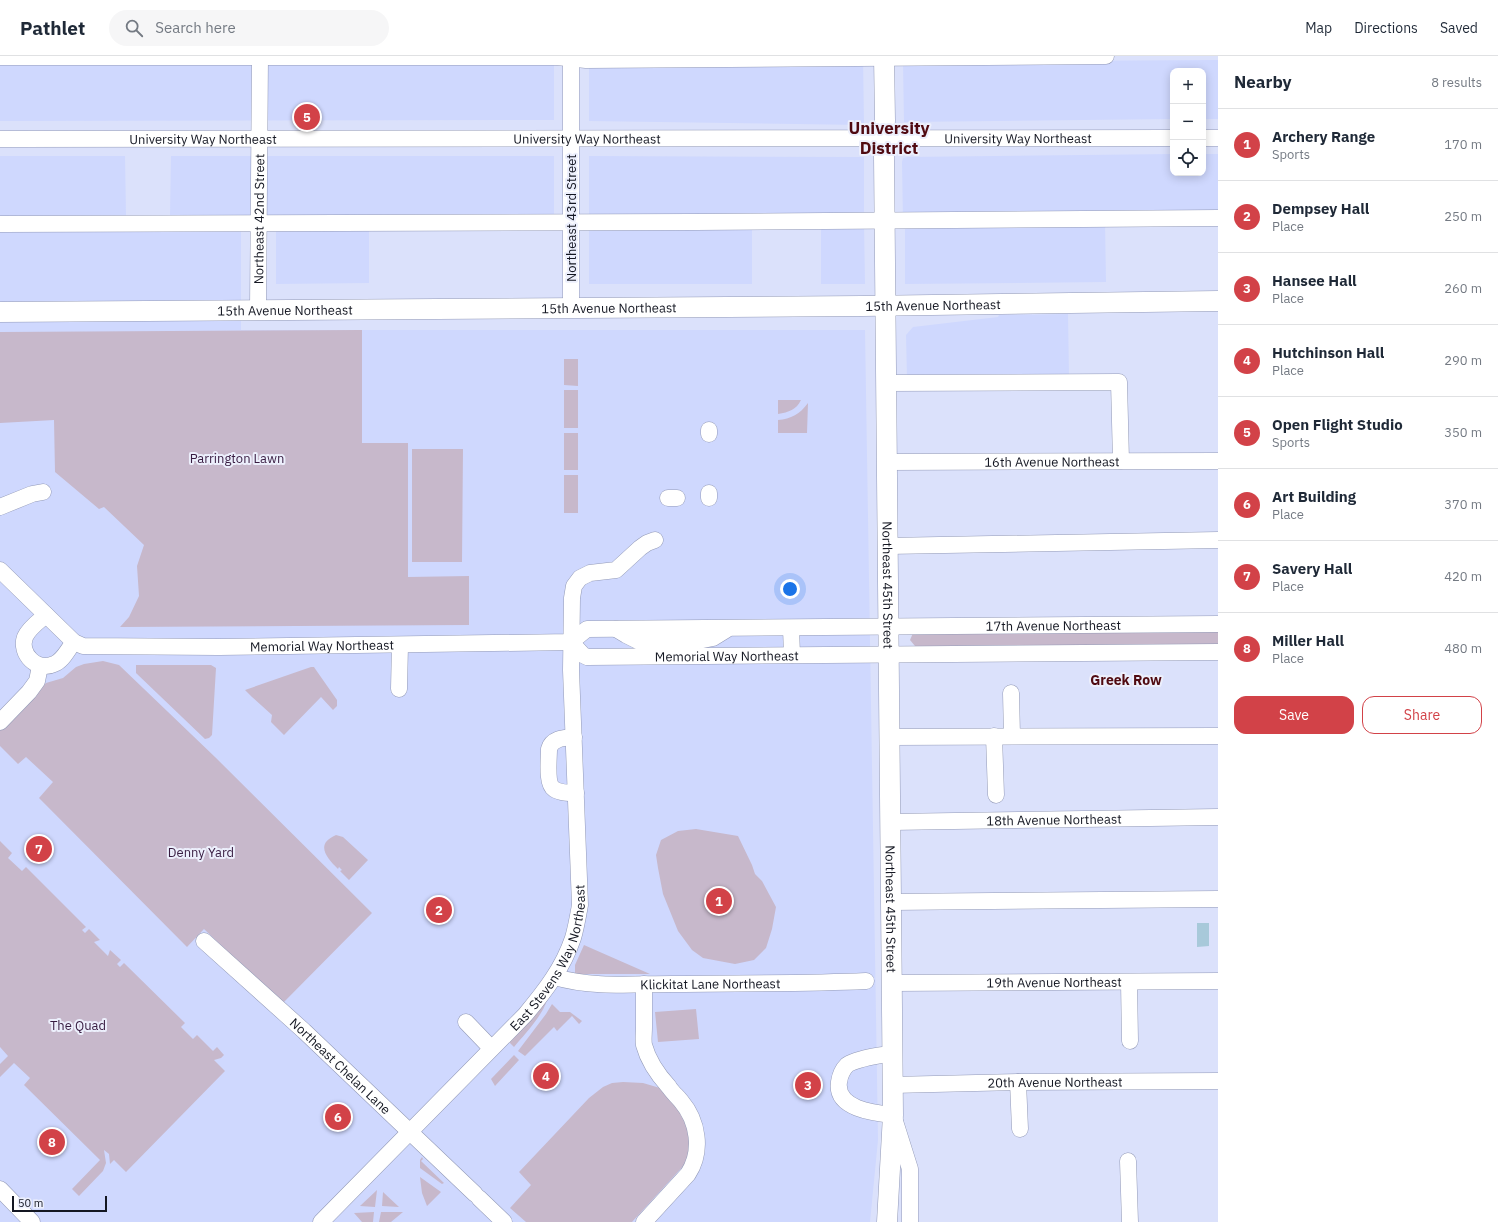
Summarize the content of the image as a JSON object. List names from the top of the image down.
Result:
{
  "streets": {
    "main road": ["15th Avenue Northeast", "Northeast 45th Street"],
    "street": [
      "University Way Northeast",
      "Northeast 43rd Street",
      "Northeast 42nd Street",
      "16th Avenue Northeast",
      "17th Avenue Northeast",
      "Memorial Way Northeast",
      "18th Avenue Northeast",
      "East Stevens Way Northeast",
      "19th Avenue Northeast",
      "Klickitat Lane Northeast",
      "Northeast Chelan Lane",
      "20th Avenue Northeast"
    ]
  },
  "crossings": [
    ["University Way Northeast", "Northeast 43rd Street"],
    ["University Way Northeast", "Northeast 42nd Street"],
    ["University Way Northeast", "Northeast 45th Street"],
    ["Northeast 43rd Street", "15th Avenue Northeast"],
    ["Northeast 42nd Street", "15th Avenue Northeast"],
    ["15th Avenue Northeast", "Northeast 45th Street"],
    ["16th Avenue Northeast", "Northeast 45th Street"],
    ["Northeast 45th Street", "17th Avenue Northeast"],
    ["Northeast 45th Street", "Memorial Way Northeast"],
    ["Northeast 45th Street", "18th Avenue Northeast"],
    ["Northeast 45th Street", "19th Avenue Northeast"],
    ["Northeast 45th Street", "20th Avenue Northeast"],
    ["Memorial Way Northeast", "East Stevens Way Northeast"],
    ["East Stevens Way Northeast", "Klickitat Lane Northeast"],
    ["East Stevens Way Northeast", "Northeast Chelan Lane"]
  ],
  "districts": ["University District", "Greek Row"],
  "parks": ["Parrington Lawn", "Denny Yard", "The Quad"],
  "scale_bar": "50 m",
  "page": {
    "header": "Pathlet",
    "search": "Search here",
    "nav": ["Map", "Directions", "Saved"],
    "heading": ["Nearby", "8 results"],
    "map_buttons": ["+", "−"],
    "pins": [
      "5",
      "7",
      "1",
      "2",
      "4",
      "3",
      "6",
      "8"
    ],
    "list": [
      {
        "mark": "1",
        "name": "Archery Range",
        "note": "Sports",
        "value": "170 m"
      },
      {
        "mark": "2",
        "name": "Dempsey Hall",
        "note": "Place",
        "value": "250 m"
      },
      {
        "mark": "3",
        "name": "Hansee Hall",
        "note": "Place",
        "value": "260 m"
      },
      {
        "mark": "4",
        "name": "Hutchinson Hall",
        "note": "Place",
        "value": "290 m"
      },
      {
        "mark": "5",
        "name": "Open Flight Studio",
        "note": "Sports",
        "value": "350 m"
      },
      {
        "mark": "6",
        "name": "Art Building",
        "note": "Place",
        "value": "370 m"
      },
      {
        "mark": "7",
        "name": "Savery Hall",
        "note": "Place",
        "value": "420 m"
      },
      {
        "mark": "8",
        "name": "Miller Hall",
        "note": "Place",
        "value": "480 m"
      }
    ],
    "buttons": ["Save", "Share"],
    "scale": "50 m"
  }
}
